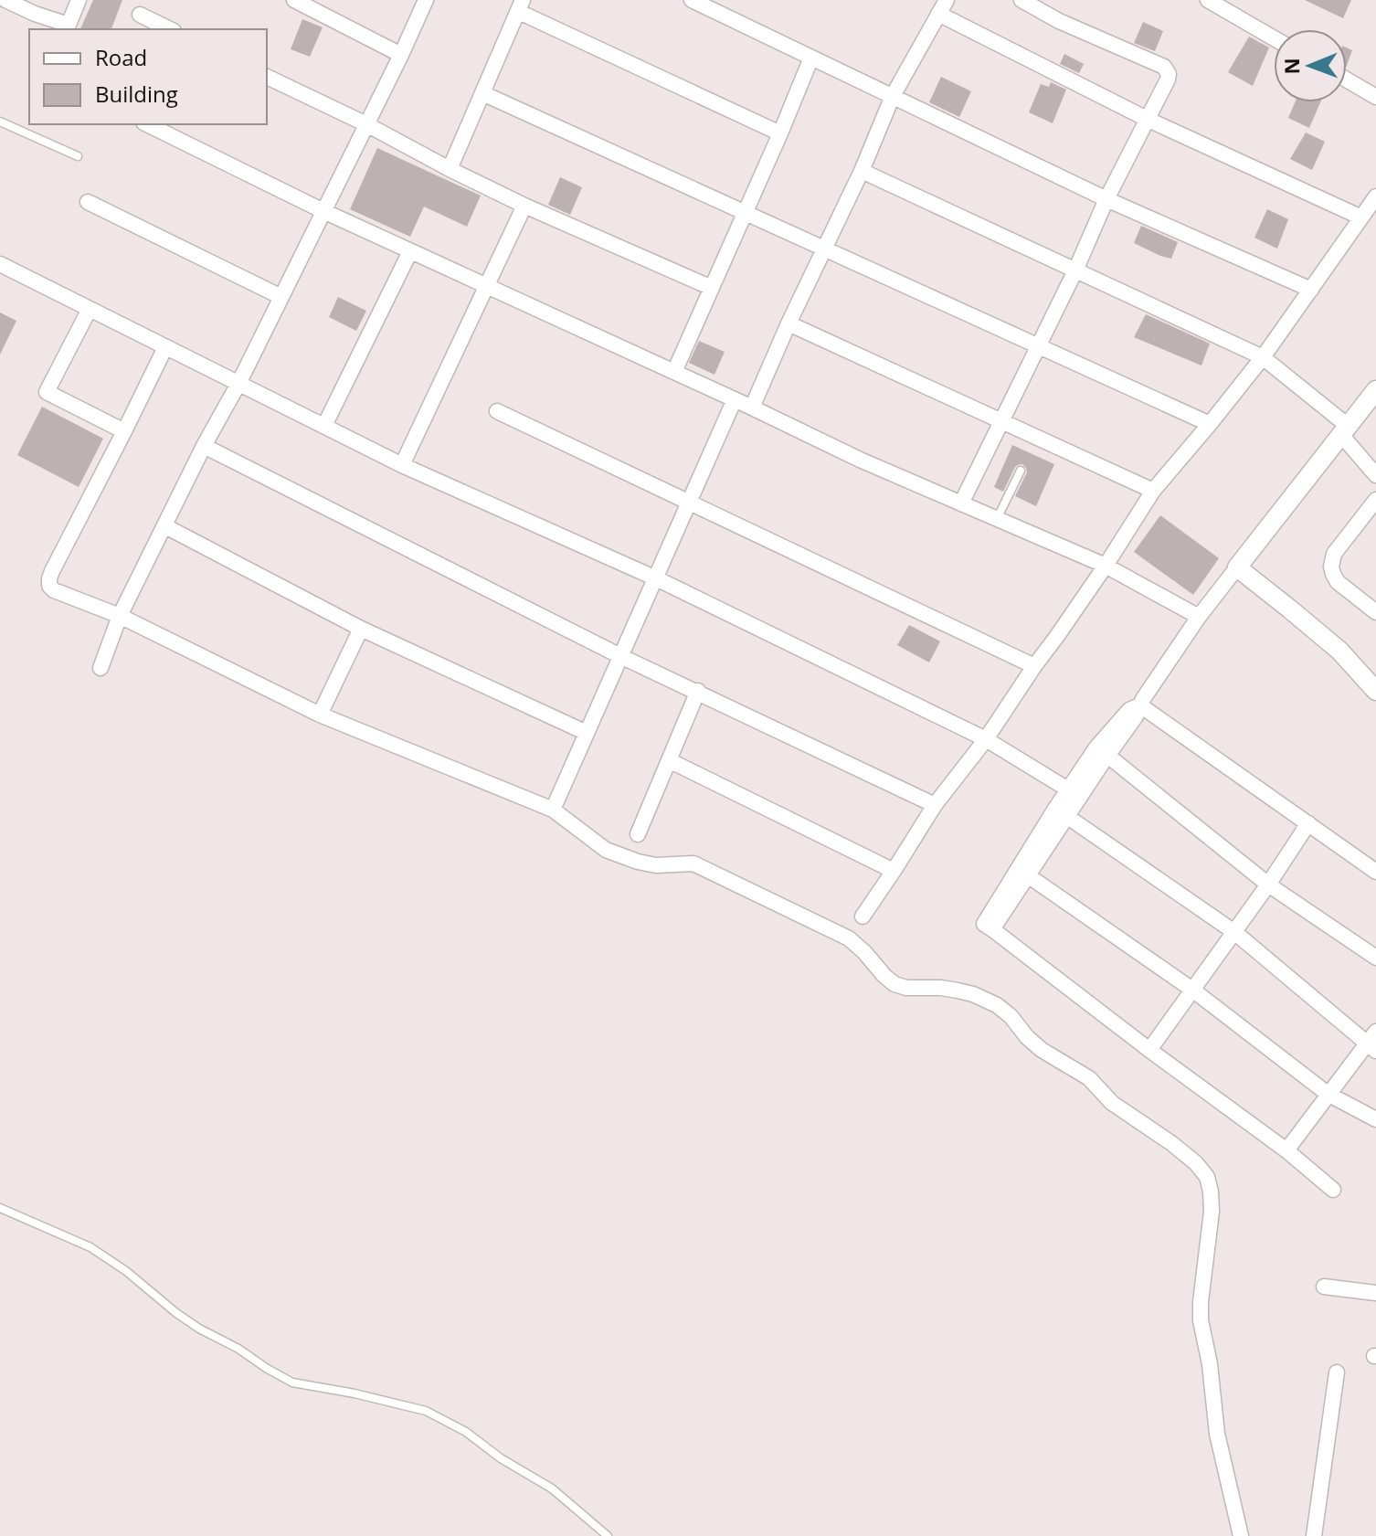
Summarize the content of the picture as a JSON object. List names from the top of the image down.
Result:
{
  "legend": ["Road", "Building"],
  "north": "left"
}
